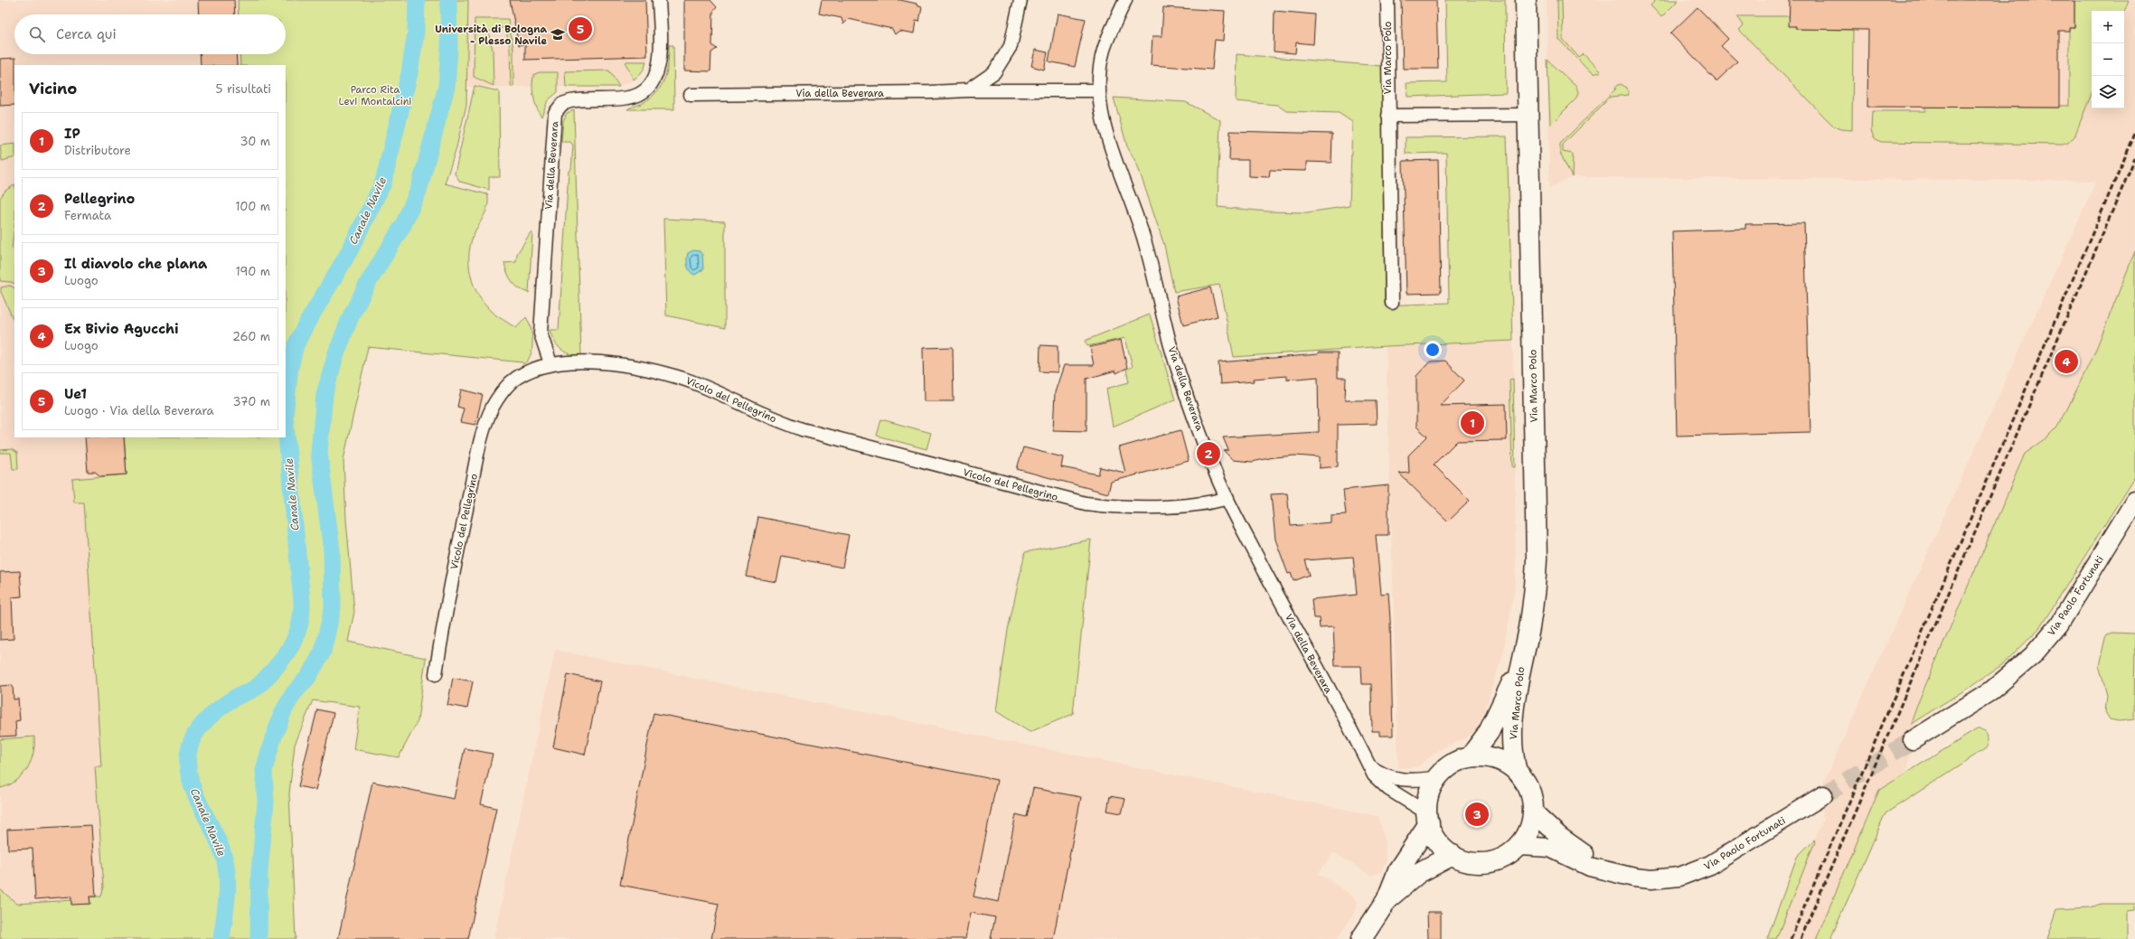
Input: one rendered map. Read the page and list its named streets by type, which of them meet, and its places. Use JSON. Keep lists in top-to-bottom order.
{
  "streets": {
    "main road": ["Via Marco Polo"],
    "street": ["Via della Beverara", "Vicolo del Pellegrino", "Via Paolo Fortunati"]
  },
  "crossings": [
    ["Via Marco Polo", "Via della Beverara"],
    ["Via Marco Polo", "Via Paolo Fortunati"],
    ["Via della Beverara", "Vicolo del Pellegrino"],
    ["Via della Beverara", "Via Paolo Fortunati"]
  ],
  "water": ["Canale Navile"],
  "parks": ["Parco Rita Levi Montalcini"],
  "places": {
    "school or university": ["Università di Bologna - Plesso Navile"]
  },
  "page": {
    "map_buttons": ["+", "−"],
    "search": "Cerca qui",
    "pins": [
      "5",
      "4",
      "1",
      "2",
      "3"
    ],
    "heading": ["Vicino", "5 risultati"],
    "list": [
      {
        "mark": "1",
        "name": "IP",
        "note": "Distributore",
        "value": "30 m"
      },
      {
        "mark": "2",
        "name": "Pellegrino",
        "note": "Fermata",
        "value": "100 m"
      },
      {
        "mark": "3",
        "name": "Il diavolo che plana",
        "note": "Luogo",
        "value": "190 m"
      },
      {
        "mark": "4",
        "name": "Ex Bivio Agucchi",
        "note": "Luogo",
        "value": "260 m"
      },
      {
        "mark": "5",
        "name": "Ue1",
        "note": "Luogo · Via della Beverara",
        "value": "370 m"
      }
    ]
  }
}
